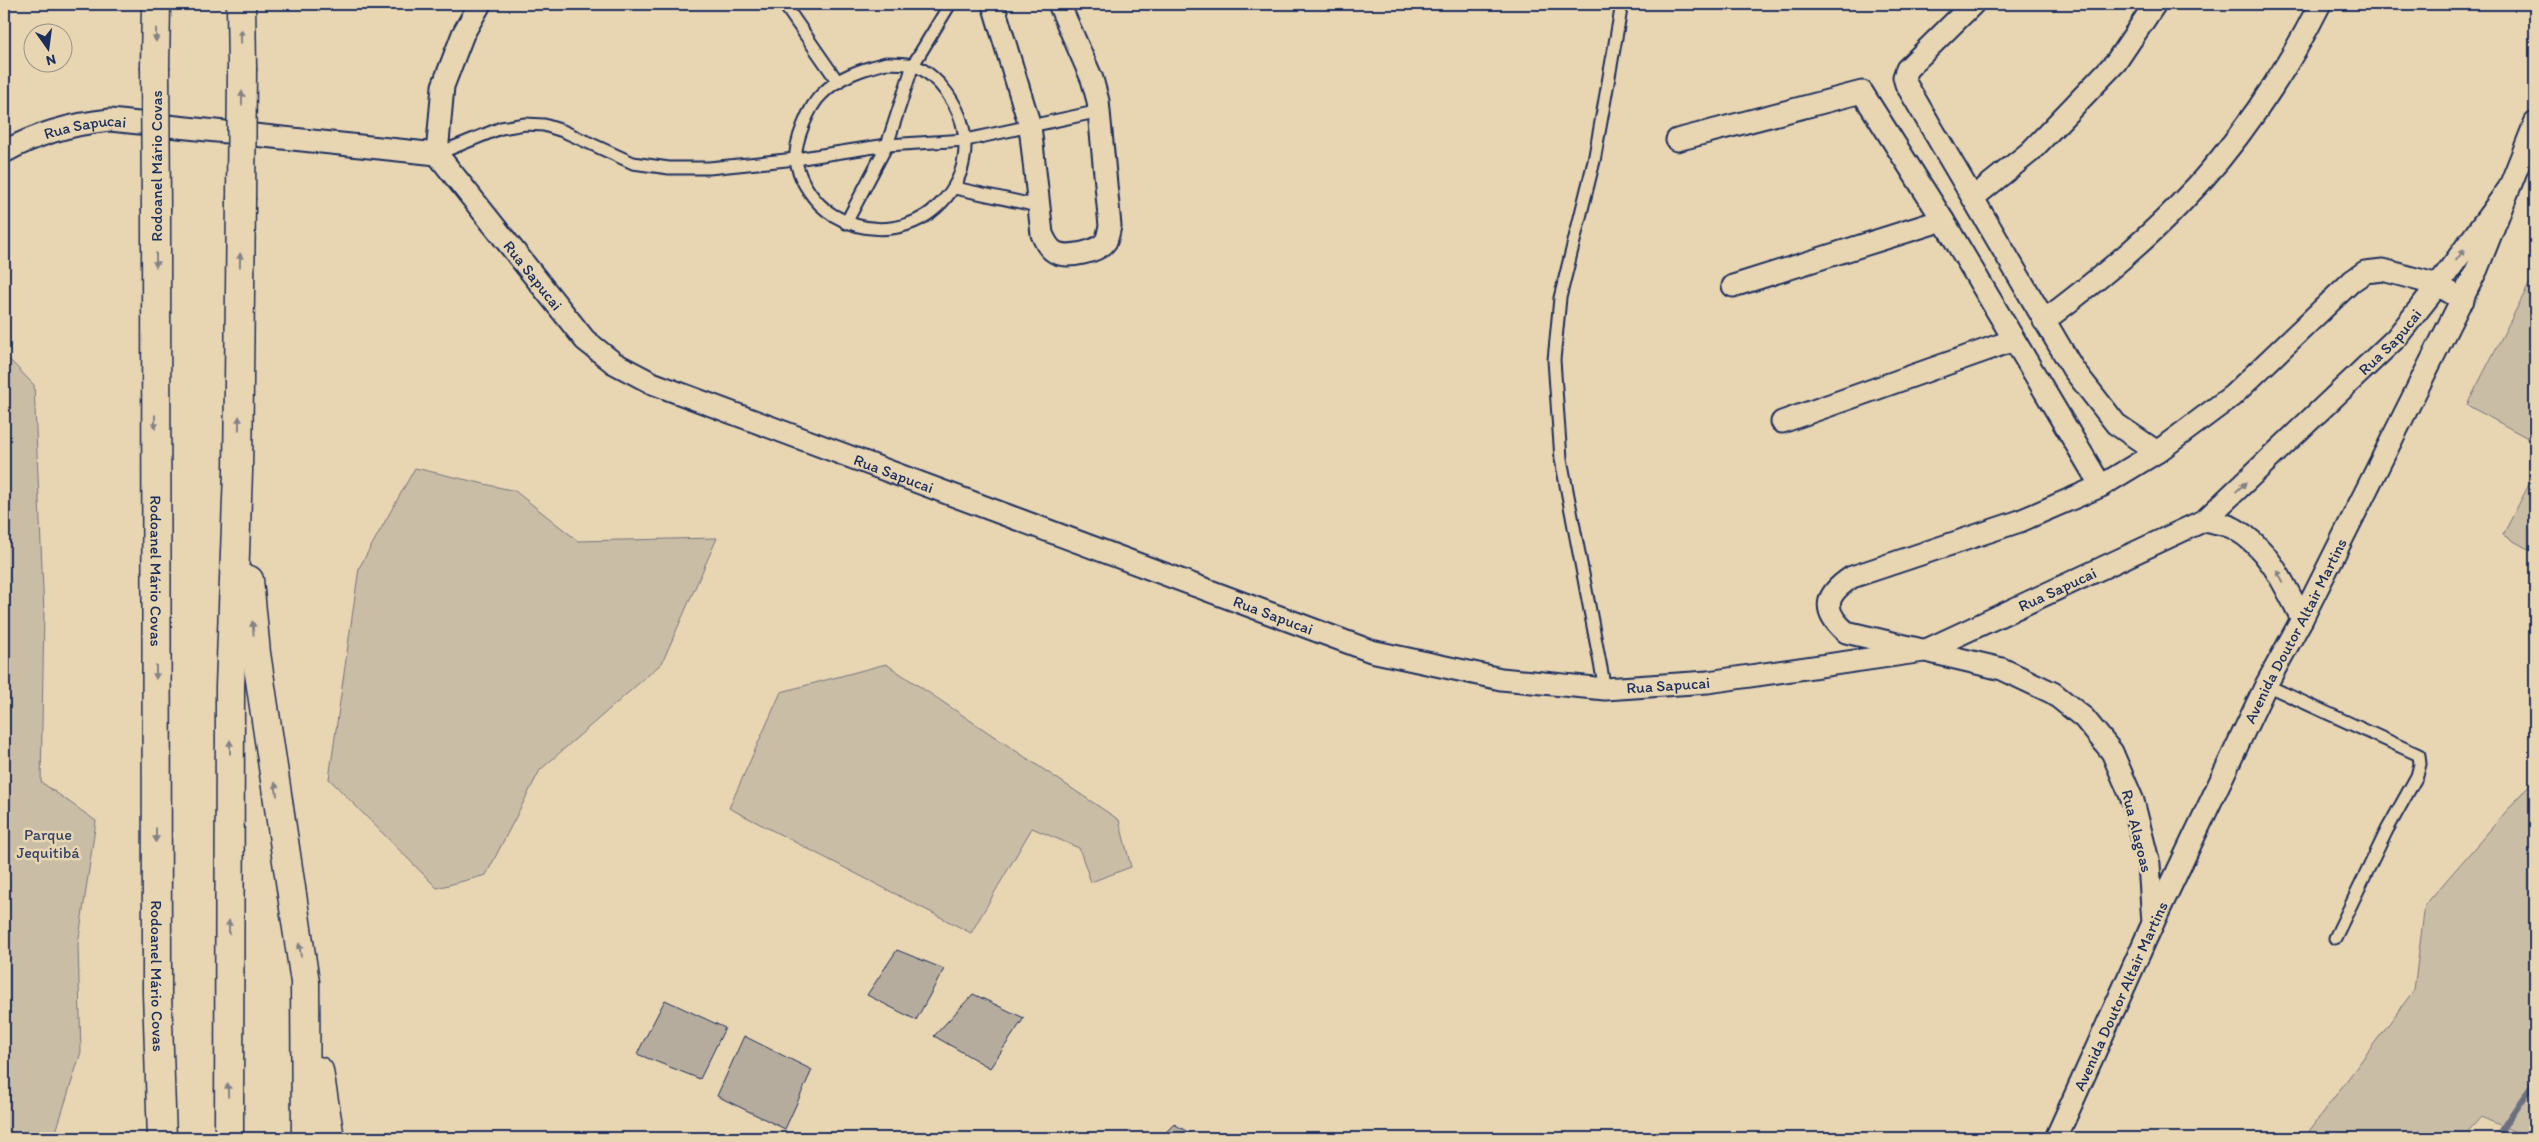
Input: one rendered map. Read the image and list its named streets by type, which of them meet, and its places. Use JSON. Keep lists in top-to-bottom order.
{
  "streets": {
    "highway": ["Rodoanel Mário Covas"],
    "street": ["Rua Sapucai", "Avenida Doutor Altair Martins", "Rua Alagoas"]
  },
  "crossings": [
    ["Rua Sapucai", "Avenida Doutor Altair Martins"],
    ["Rua Sapucai", "Rua Alagoas"],
    ["Avenida Doutor Altair Martins", "Rua Alagoas"]
  ],
  "parks": ["Parque Jequitibá"],
  "north": "bottom"
}
